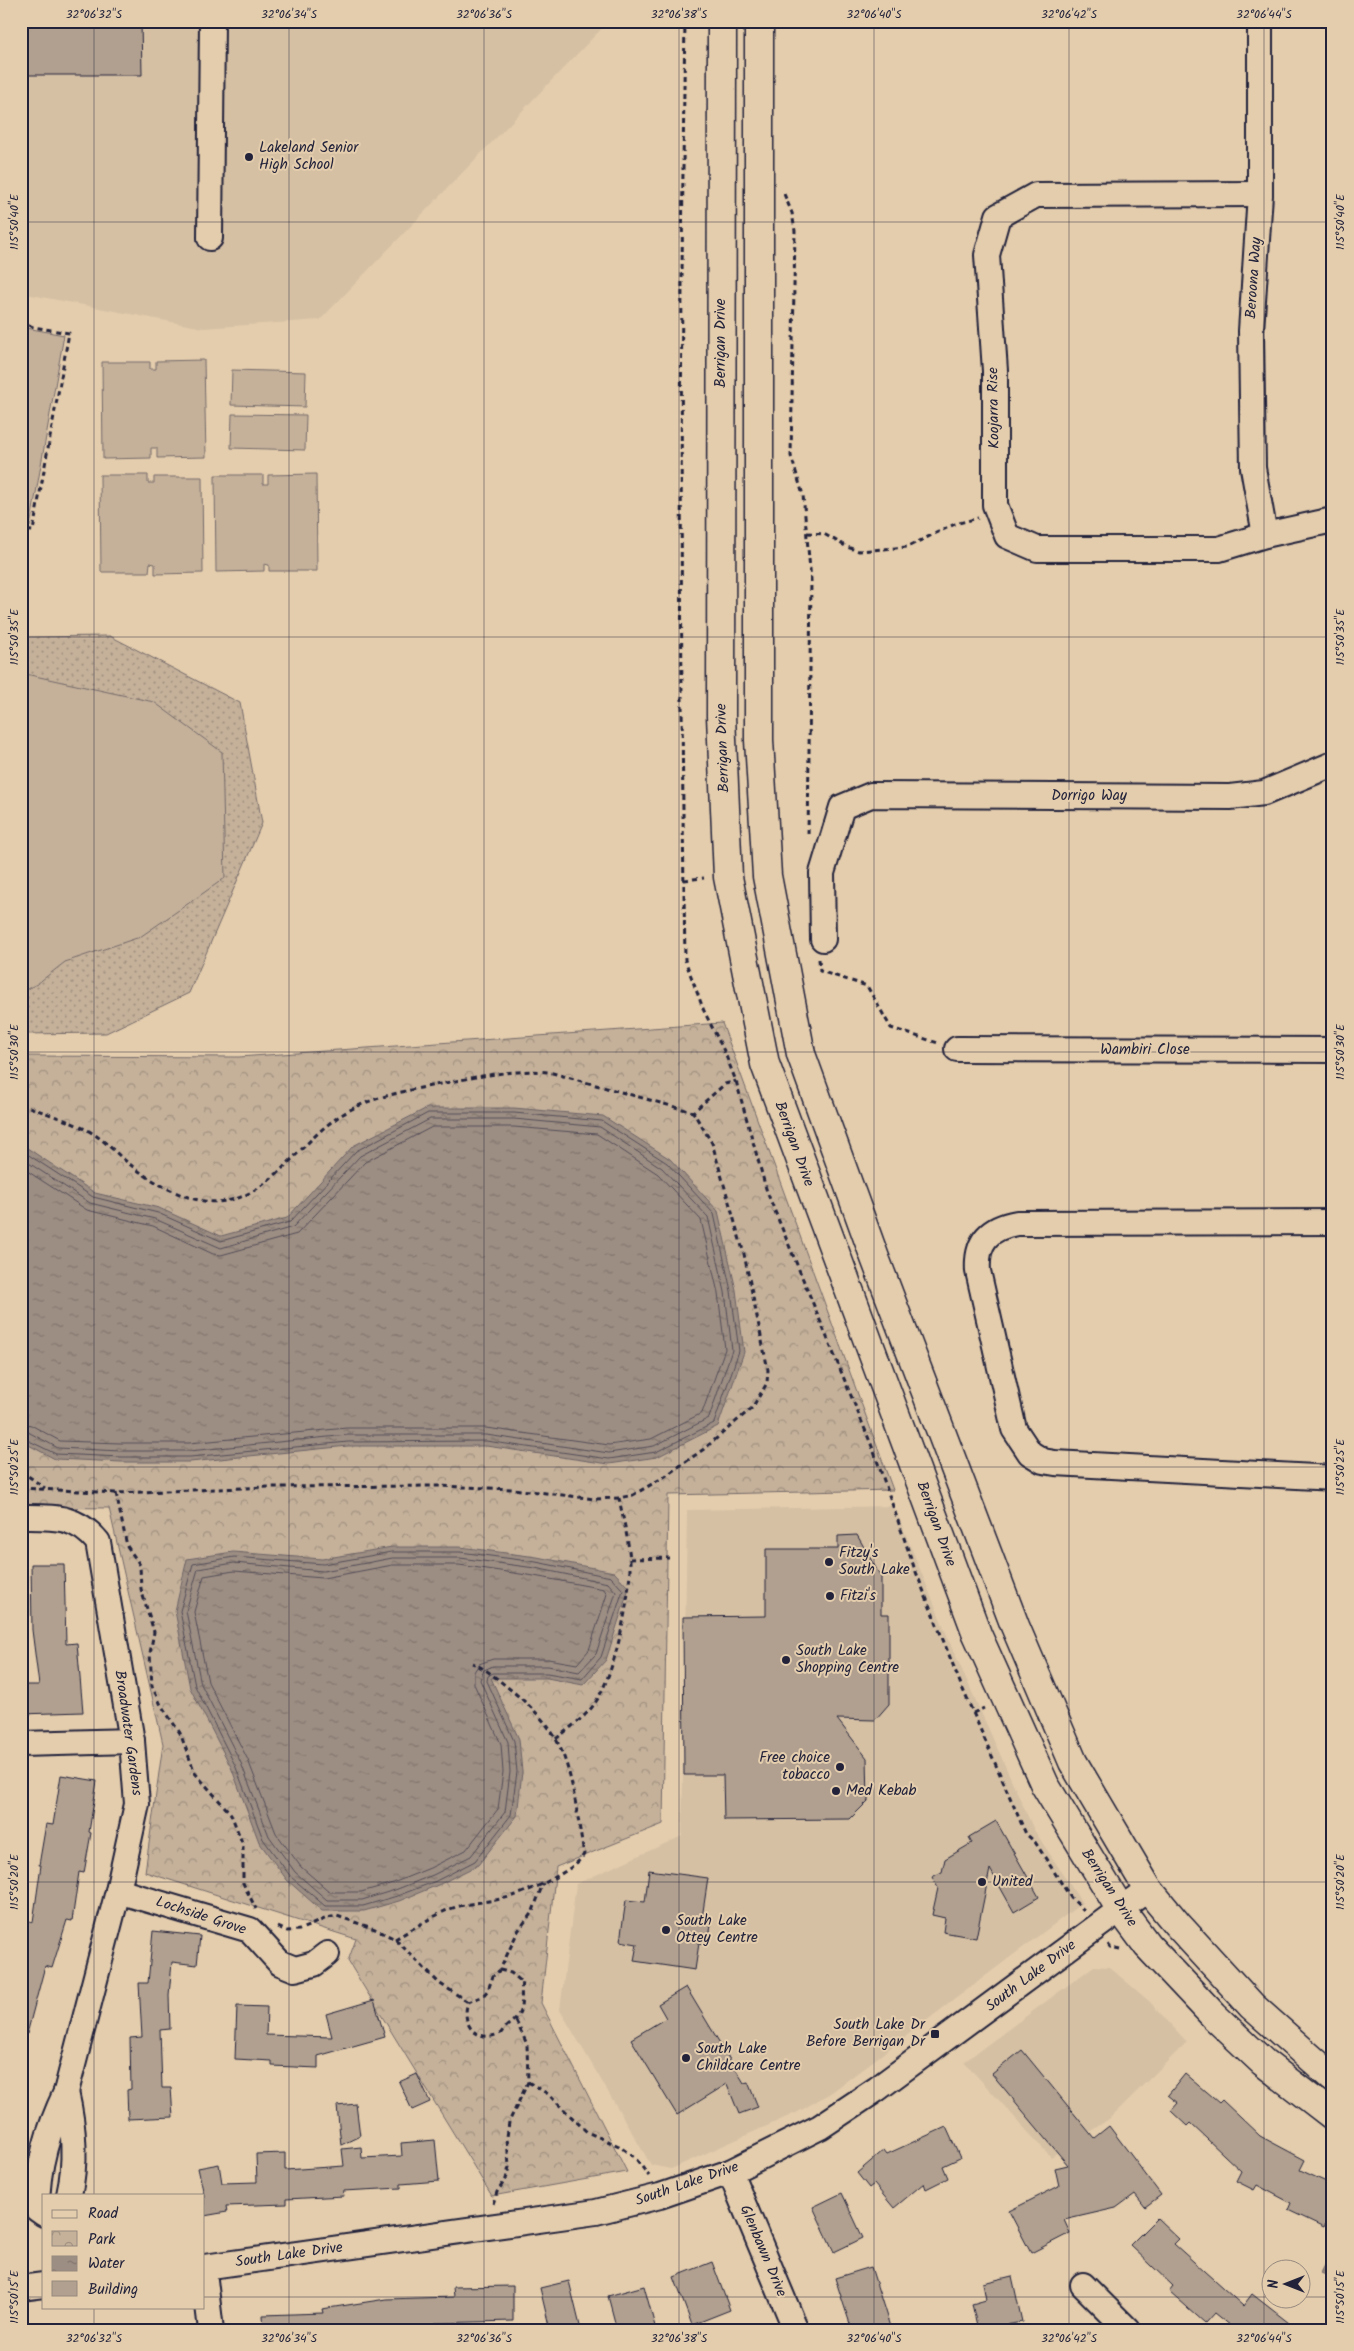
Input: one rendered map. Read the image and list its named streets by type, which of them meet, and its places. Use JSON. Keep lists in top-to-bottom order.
{
  "streets": {
    "main road": ["Berrigan Drive"],
    "street": [
      "Beroona Way",
      "Koojarra Rise",
      "Dorrigo Way",
      "Wambiri Close",
      "Broadwater Gardens",
      "Lochside Grove",
      "South Lake Drive",
      "Glenbawn Drive"
    ]
  },
  "crossings": [
    ["Beroona Way", "Koojarra Rise"],
    ["Berrigan Drive", "South Lake Drive"],
    ["Broadwater Gardens", "Lochside Grove"],
    ["South Lake Drive", "Glenbawn Drive"]
  ],
  "places": {
    "other": [
      "Lakeland Senior High School",
      "Fitzy's South Lake",
      "Fitzi's",
      "South Lake Shopping Centre",
      "Free choice tobacco",
      "Med Kebab",
      "United",
      "South Lake Ottey Centre",
      "South Lake Childcare Centre"
    ],
    "transit": ["South Lake Dr Before Berrigan Dr"]
  },
  "legend": [
    "Road",
    "Park",
    "Water",
    "Building"
  ],
  "north": "left",
  "coordinates": [
    "32°06'32\"S",
    "32°06'34\"S",
    "32°06'36\"S",
    "32°06'38\"S",
    "32°06'40\"S",
    "32°06'42\"S",
    "32°06'44\"S",
    "115°50'40\"E",
    "115°50'35\"E",
    "115°50'30\"E",
    "115°50'25\"E",
    "115°50'20\"E",
    "115°50'15\"E"
  ]
}
